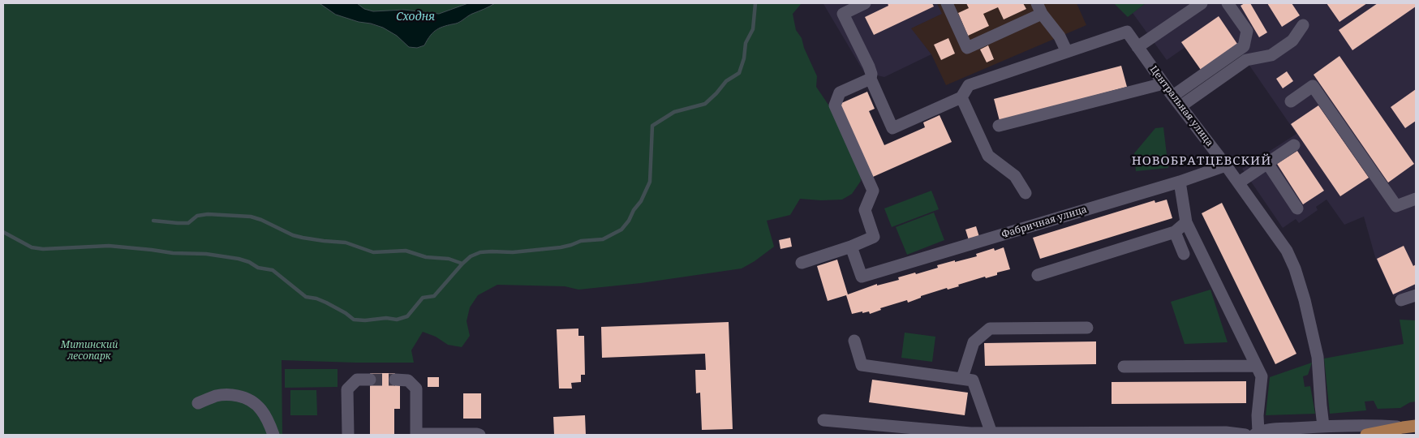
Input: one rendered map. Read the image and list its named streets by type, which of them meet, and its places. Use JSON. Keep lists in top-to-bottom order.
{
  "streets": {
    "street": ["Центральная улица", "Фабричная улица"]
  },
  "crossings": [
    ["Центральная улица", "Фабричная улица"]
  ],
  "districts": ["НОВОБРАТЦЕВСКИЙ"],
  "water": ["Сходня"],
  "parks": ["Митинский лесопарк"]
}
